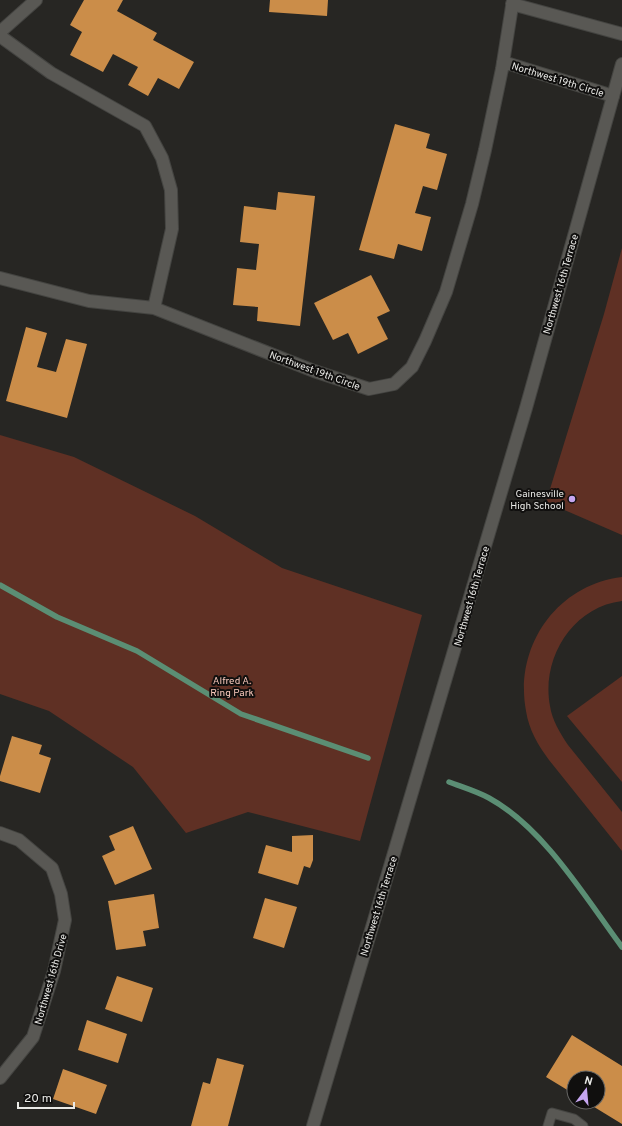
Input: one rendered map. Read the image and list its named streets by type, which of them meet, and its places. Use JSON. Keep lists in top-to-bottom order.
{
  "streets": {
    "street": ["Northwest 19th Circle", "Northwest 16th Terrace", "Northwest 16th Drive"]
  },
  "crossings": [
    ["Northwest 19th Circle", "Northwest 16th Terrace"]
  ],
  "parks": ["Alfred A. Ring Park"],
  "places": ["Gainesville High School"],
  "scale_bar": "20 m",
  "north": "top"
}
